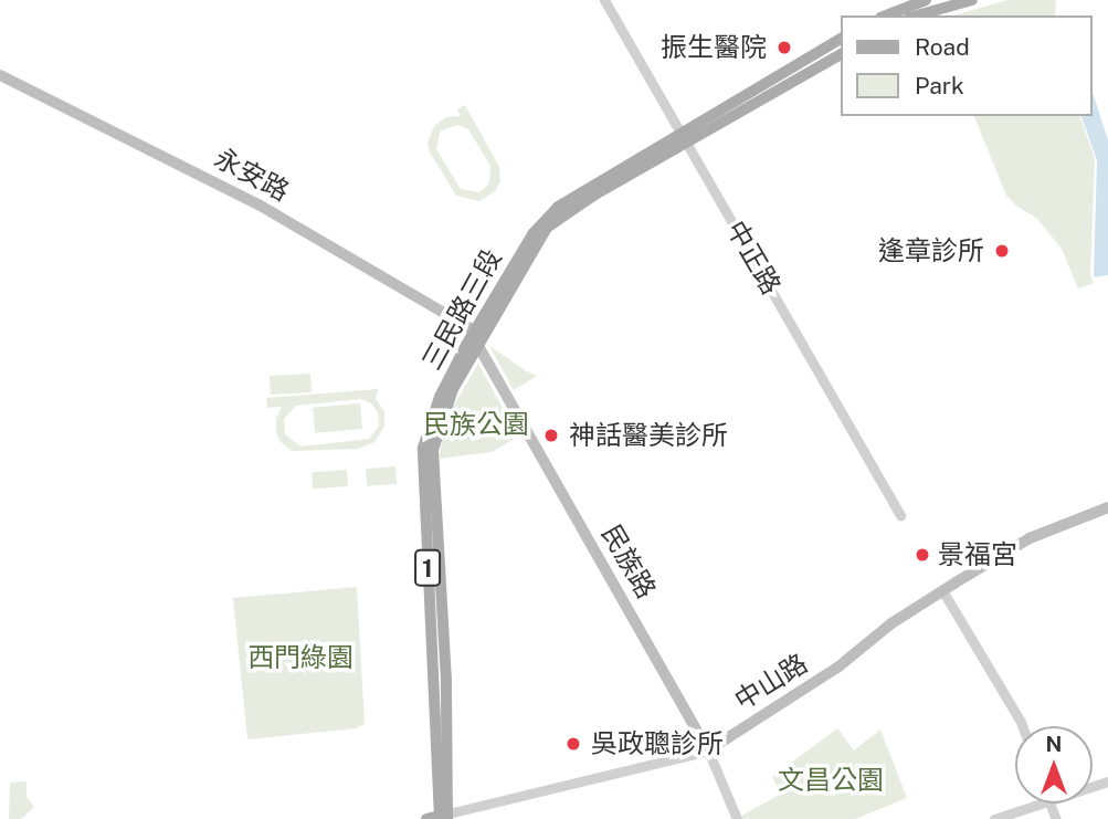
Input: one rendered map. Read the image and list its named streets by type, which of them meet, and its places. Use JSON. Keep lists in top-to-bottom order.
{
  "streets": {
    "main road": [
      "永安路",
      "三民路三段",
      "民族路",
      "1",
      "中山路"
    ],
    "street": ["中正路"]
  },
  "crossings": [
    ["永安路", "三民路三段"],
    ["永安路", "民族路"],
    ["中正路", "三民路三段"],
    ["中正路", "1"],
    ["三民路三段", "民族路"],
    ["三民路三段", "1"],
    ["三民路三段", "中山路"],
    ["民族路", "中山路"]
  ],
  "parks": ["民族公園", "西門綠園", "文昌公園"],
  "places": [
    "振生醫院",
    "逢章診所",
    "神話醫美診所",
    "景福宮",
    "吳政聰診所"
  ],
  "legend": ["Road", "Park"],
  "north": "top"
}
